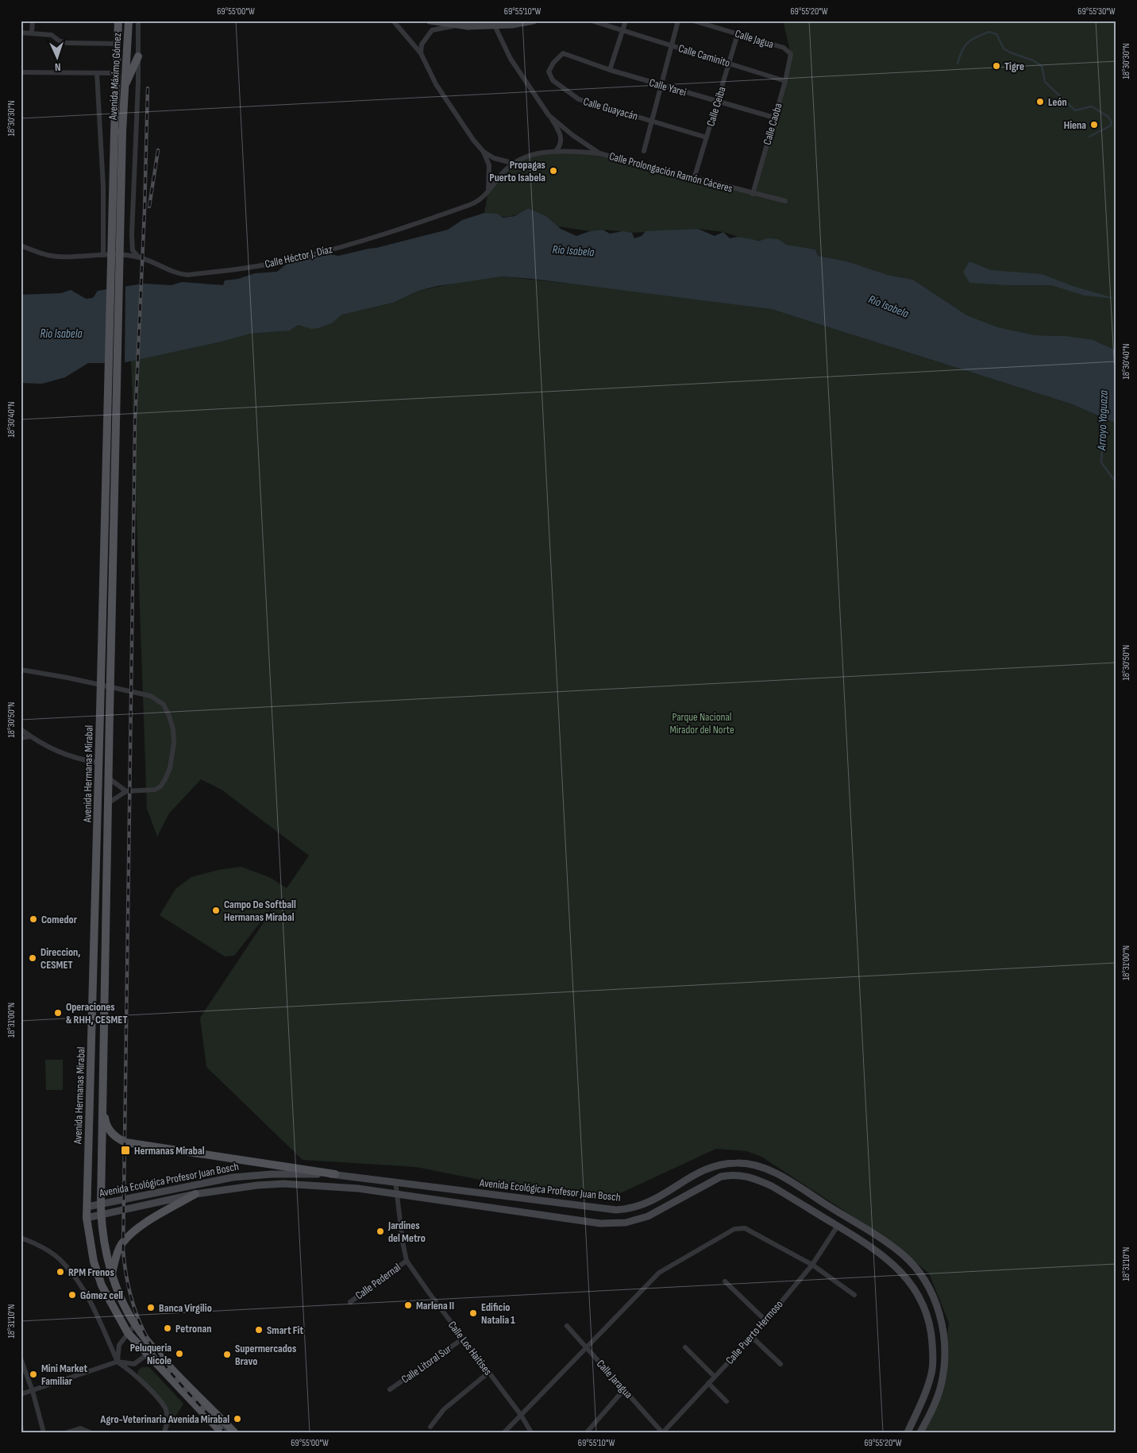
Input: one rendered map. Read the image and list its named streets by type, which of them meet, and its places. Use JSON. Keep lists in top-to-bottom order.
{
  "streets": {
    "main road": ["Avenida Máximo Gómez", "Avenida Hermanas Mirabal"],
    "street": [
      "Calle Jagua",
      "Calle Caminito",
      "Calle Yarei",
      "Calle Ceiba",
      "Calle Guayacán",
      "Calle Caoba",
      "Calle Prolongación Ramón Cáceres",
      "Calle Héctor J. Díaz",
      "Avenida Ecológica Profesor Juan Bosch",
      "Calle Pedernal",
      "Calle Puerto Hermoso",
      "Calle Los Haitises",
      "Calle Litoral Sur",
      "Calle Jaragua"
    ]
  },
  "crossings": [
    ["Calle Jagua", "Calle Ceiba"],
    ["Calle Jagua", "Calle Caoba"],
    ["Calle Caminito", "Calle Ceiba"],
    ["Calle Caminito", "Calle Caoba"],
    ["Avenida Máximo Gómez", "Avenida Hermanas Mirabal"],
    ["Calle Yarei", "Calle Ceiba"],
    ["Calle Yarei", "Calle Guayacán"],
    ["Calle Yarei", "Calle Caoba"],
    ["Calle Ceiba", "Calle Guayacán"],
    ["Calle Ceiba", "Calle Prolongación Ramón Cáceres"],
    ["Calle Caoba", "Calle Prolongación Ramón Cáceres"],
    ["Calle Prolongación Ramón Cáceres", "Calle Héctor J. Díaz"],
    ["Avenida Hermanas Mirabal", "Avenida Ecológica Profesor Juan Bosch"],
    ["Avenida Ecológica Profesor Juan Bosch", "Calle Puerto Hermoso"],
    ["Avenida Ecológica Profesor Juan Bosch", "Calle Los Haitises"],
    ["Calle Pedernal", "Calle Los Haitises"],
    ["Calle Puerto Hermoso", "Calle Jaragua"],
    ["Calle Los Haitises", "Calle Litoral Sur"]
  ],
  "water": ["Río Isabela", "Arroyo Yaguaza"],
  "parks": ["Parque Nacional Mirador del Norte"],
  "places": {
    "other": [
      "Tigre",
      "León",
      "Hiena",
      "Propagas Puerto Isabela",
      "Campo De Softball Hermanas Mirabal",
      "Comedor",
      "Direccion, CESMET",
      "Operaciones & RHH, CESMET",
      "Jardines del Metro",
      "RPM Frenos",
      "Gómez cell",
      "Marlena II",
      "Banca Virgilio",
      "Edificio Natalia 1",
      "Petronan",
      "Smart Fit",
      "Peluqueria Nicole",
      "Supermercados Bravo",
      "Mini Market Familiar",
      "Agro-Veterinaria Avenida Mirabal"
    ],
    "transit": ["Hermanas Mirabal"]
  },
  "north": "bottom",
  "coordinates": [
    "69°55'00\"W",
    "69°55'10\"W",
    "69°55'20\"W",
    "69°55'30\"W",
    "18°30'30\"N",
    "18°30'40\"N",
    "18°30'50\"N",
    "18°31'00\"N",
    "18°31'10\"N"
  ]
}
